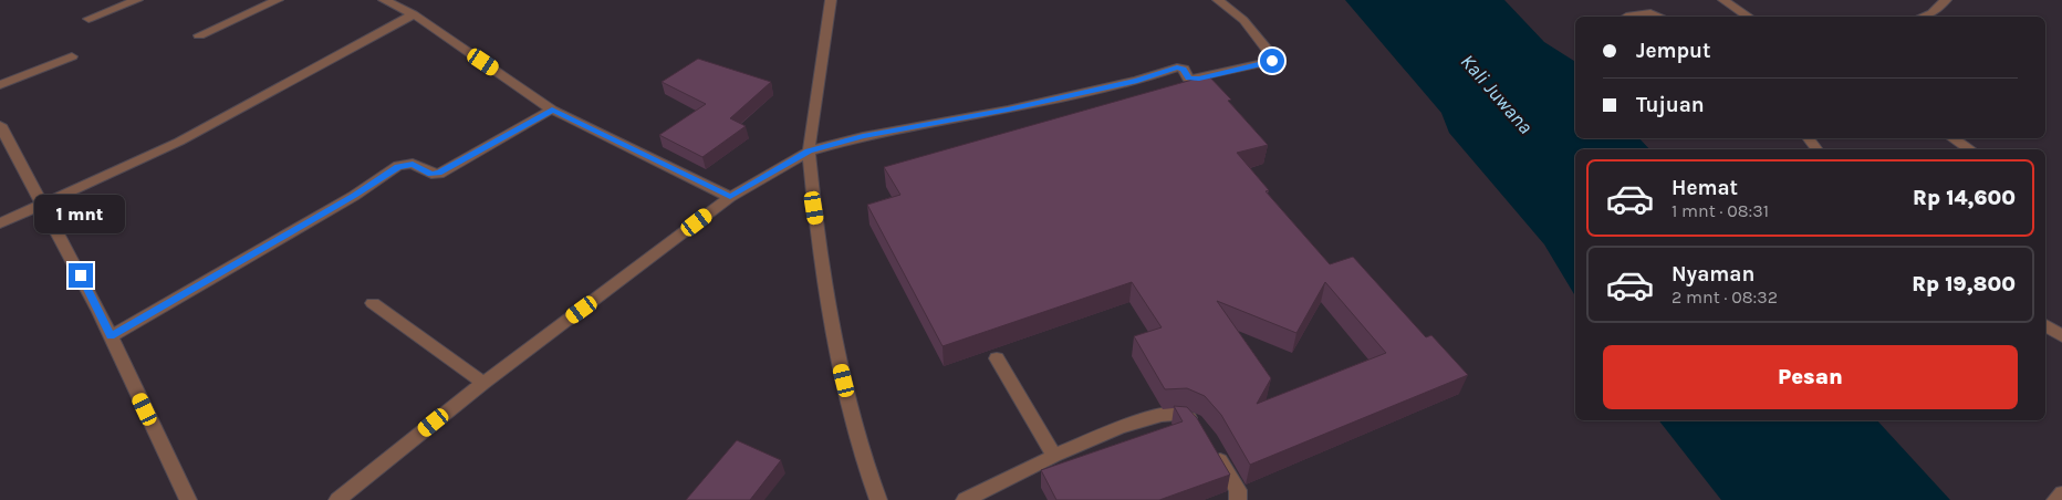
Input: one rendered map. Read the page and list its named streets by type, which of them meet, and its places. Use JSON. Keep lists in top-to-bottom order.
{
  "water": ["Kali Juwana"],
  "page": {
    "banner": ["Jemput", "Tujuan"],
    "list": [
      {
        "name": "Hemat",
        "note": "1 mnt · 08:31",
        "value": "Rp 14,600"
      },
      {
        "name": "Nyaman",
        "note": "2 mnt · 08:32",
        "value": "Rp 19,800"
      }
    ],
    "bubble": "1 mnt",
    "buttons": "Pesan"
  }
}
